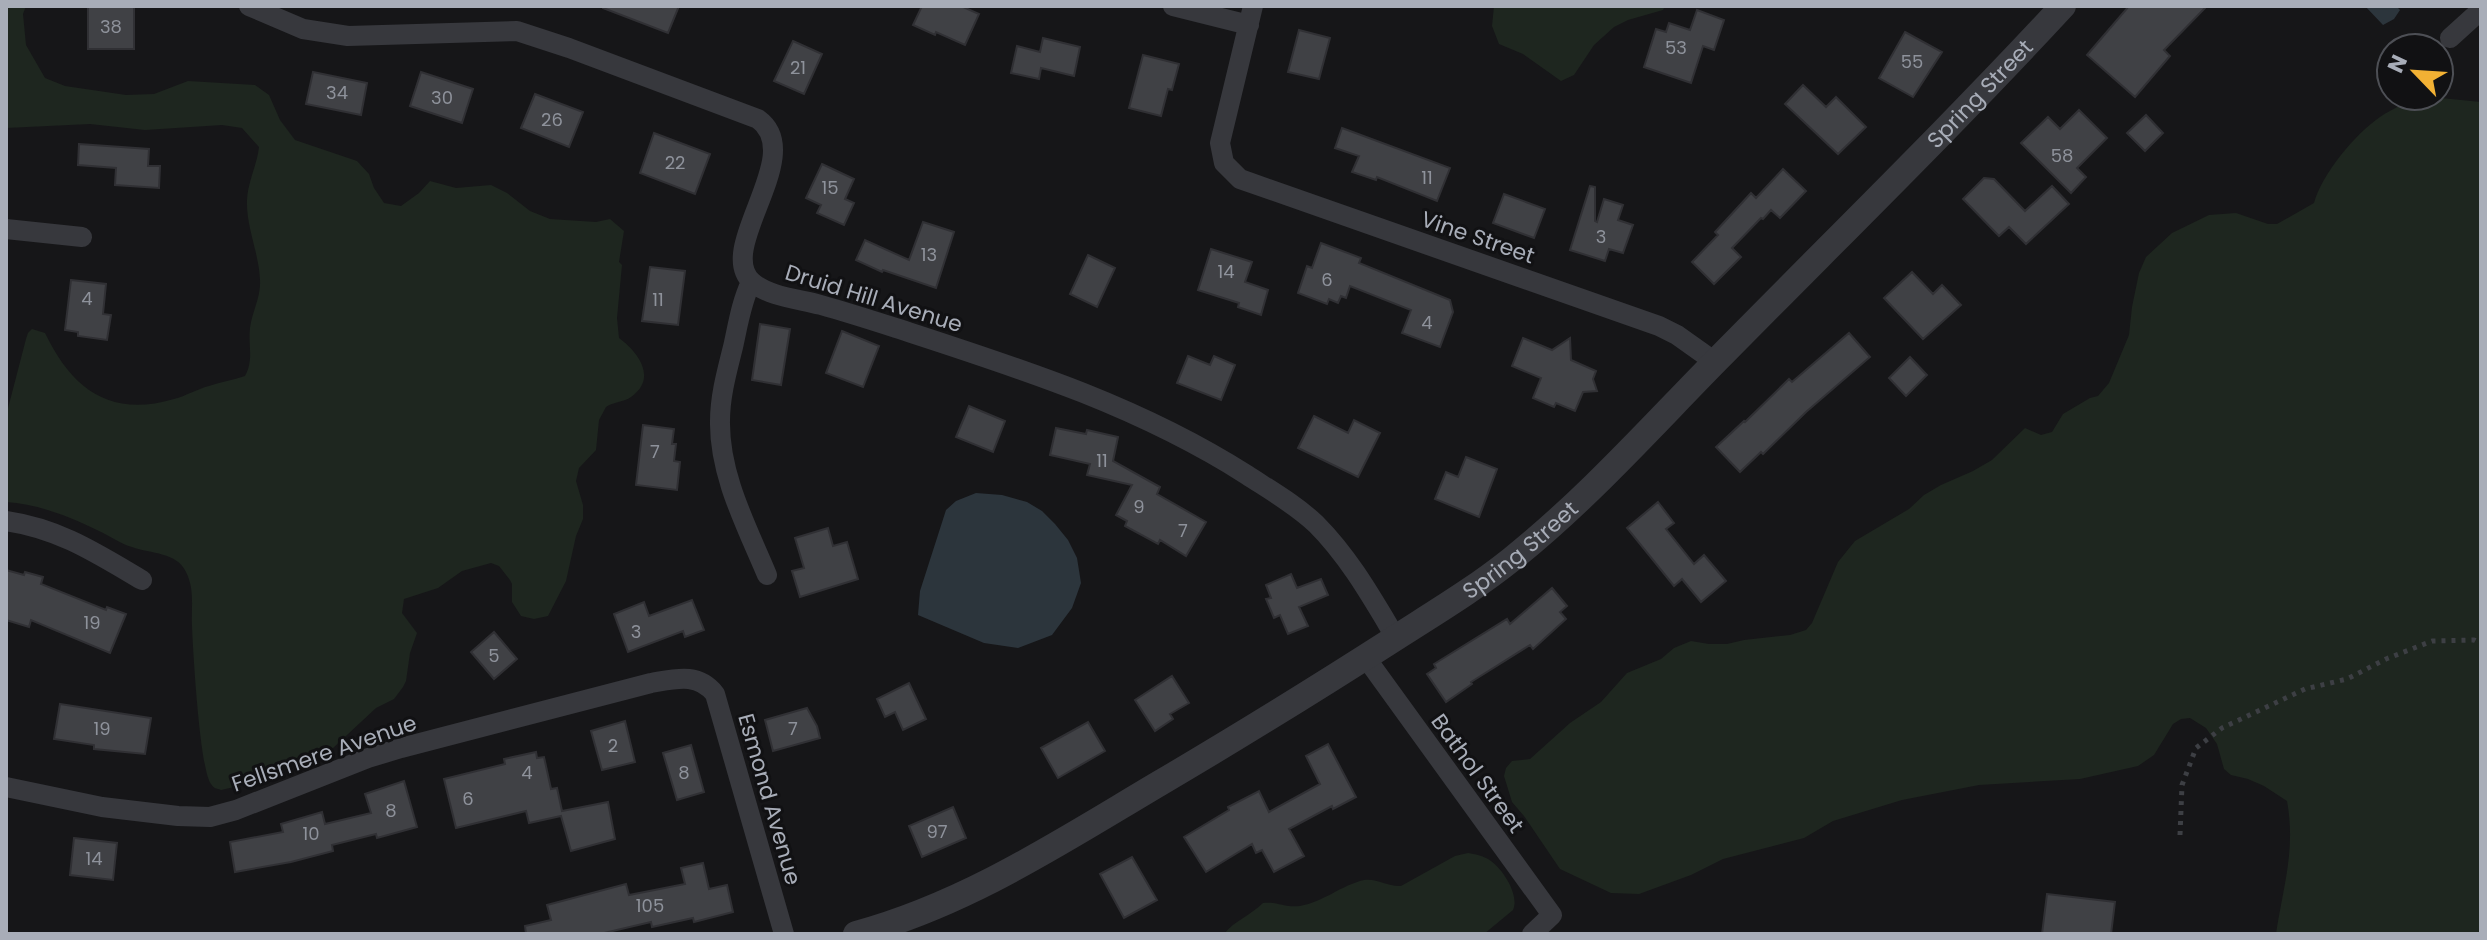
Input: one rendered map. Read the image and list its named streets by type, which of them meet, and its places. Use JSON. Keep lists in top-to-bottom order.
{
  "streets": {
    "street": [
      "Spring Street",
      "Vine Street",
      "Druid Hill Avenue",
      "Fellsmere Avenue",
      "Bathol Street",
      "Esmond Avenue"
    ]
  },
  "crossings": [
    ["Spring Street", "Vine Street"],
    ["Spring Street", "Druid Hill Avenue"],
    ["Spring Street", "Bathol Street"],
    ["Fellsmere Avenue", "Esmond Avenue"]
  ],
  "house_numbers": [
    "38",
    "53",
    "55",
    "21",
    "34",
    "30",
    "26",
    "58",
    "22",
    "11",
    "15",
    "3",
    "13",
    "14",
    "6",
    "4",
    "11",
    "4",
    "7",
    "11",
    "9",
    "7",
    "19",
    "3",
    "5",
    "19",
    "7",
    "2",
    "4",
    "8",
    "6",
    "8",
    "97",
    "10",
    "14",
    "105"
  ],
  "north": "top left"
}
